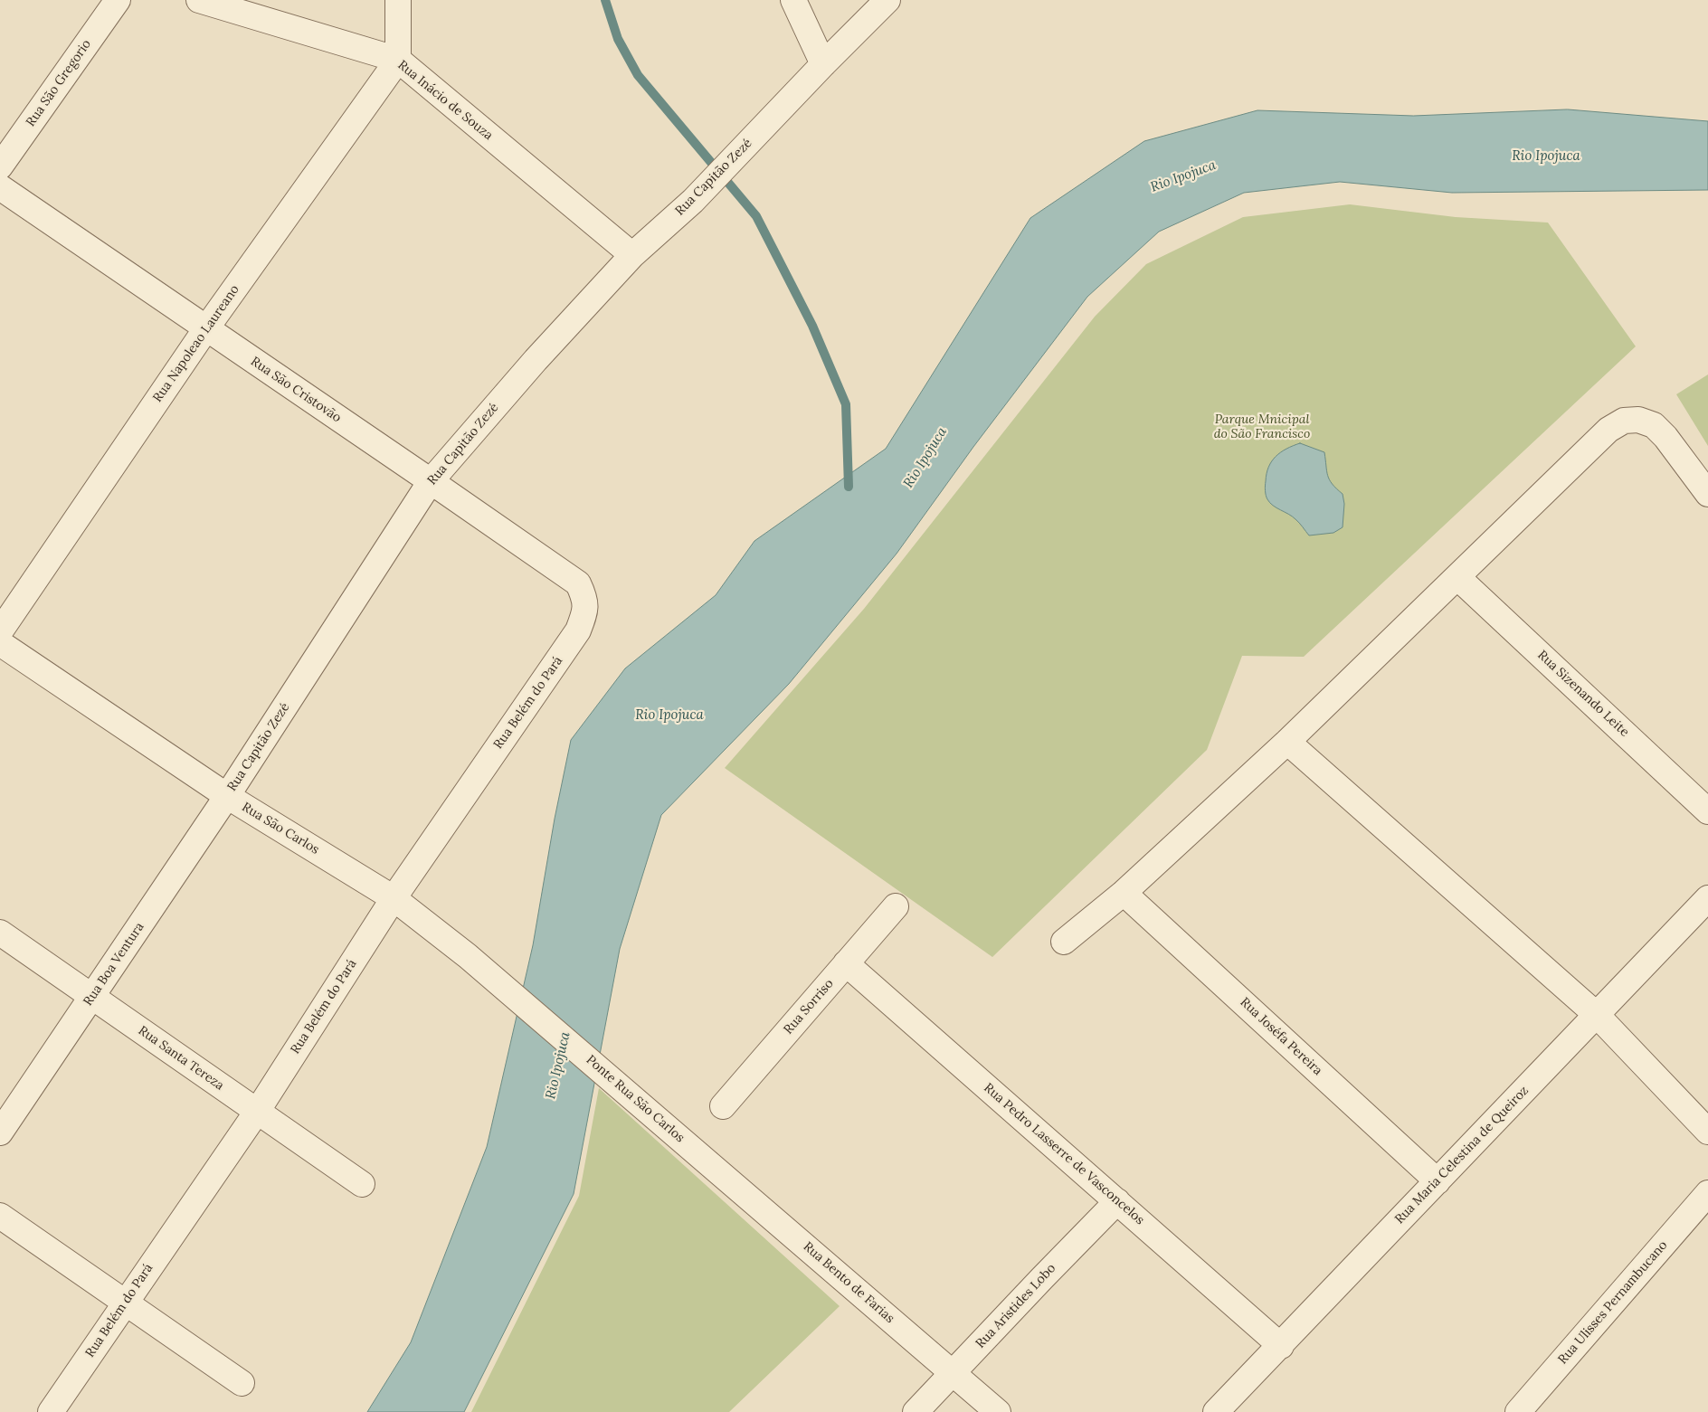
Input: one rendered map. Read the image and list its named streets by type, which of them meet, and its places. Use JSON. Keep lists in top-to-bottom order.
{
  "streets": {
    "street": [
      "Rua São Gregorio",
      "Rua Inácio de Souza",
      "Rua Capitão Zezé",
      "Rua Napoleao Laureano",
      "Rua São Cristovão",
      "Rua Sizenando Leite",
      "Rua Belém do Pará",
      "Rua São Carlos",
      "Rua Boa Ventura",
      "Rua Sorriso",
      "Rua Joséfa Pereira",
      "Rua Santa Tereza",
      "Ponte Rua São Carlos",
      "Rua Pedro Lasserre de Vasconcelos",
      "Rua Maria Celestina de Queiroz",
      "Rua Bento de Farias",
      "Rua Ulisses Pernambucano",
      "Rua Aristides Lobo"
    ]
  },
  "crossings": [
    ["Rua Inácio de Souza", "Rua Capitão Zezé"],
    ["Rua Inácio de Souza", "Rua Napoleao Laureano"],
    ["Rua Capitão Zezé", "Rua São Cristovão"],
    ["Rua Capitão Zezé", "Rua São Carlos"],
    ["Rua Capitão Zezé", "Rua Boa Ventura"],
    ["Rua Napoleao Laureano", "Rua São Cristovão"],
    ["Rua São Cristovão", "Rua Belém do Pará"],
    ["Rua Belém do Pará", "Rua São Carlos"],
    ["Rua Belém do Pará", "Rua Santa Tereza"],
    ["Rua São Carlos", "Rua Boa Ventura"],
    ["Rua São Carlos", "Ponte Rua São Carlos"],
    ["Rua Boa Ventura", "Rua Santa Tereza"],
    ["Rua Sorriso", "Rua Pedro Lasserre de Vasconcelos"],
    ["Rua Joséfa Pereira", "Rua Maria Celestina de Queiroz"],
    ["Ponte Rua São Carlos", "Rua Bento de Farias"],
    ["Rua Pedro Lasserre de Vasconcelos", "Rua Maria Celestina de Queiroz"],
    ["Rua Pedro Lasserre de Vasconcelos", "Rua Aristides Lobo"],
    ["Rua Bento de Farias", "Rua Aristides Lobo"]
  ],
  "water": ["Rio Ipojuca"],
  "parks": ["Parque Mnicipal do São Francisco"]
}
